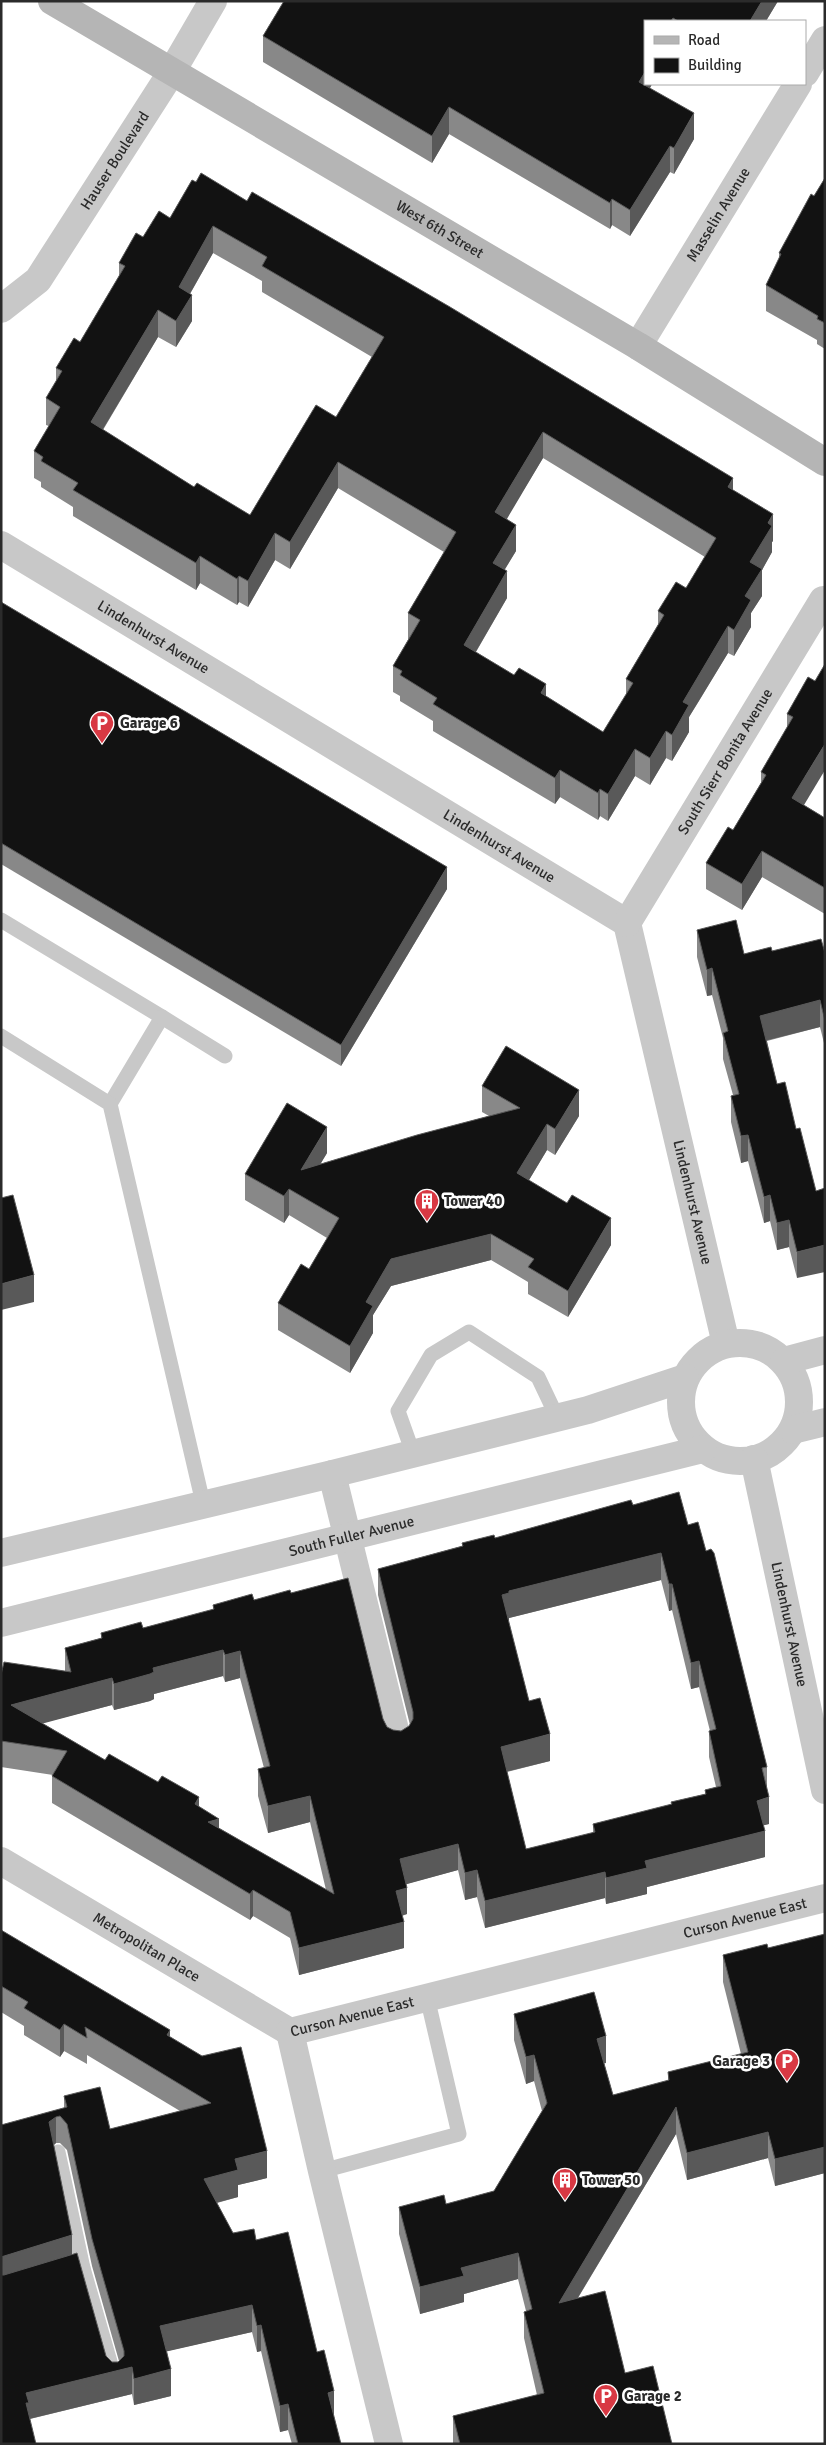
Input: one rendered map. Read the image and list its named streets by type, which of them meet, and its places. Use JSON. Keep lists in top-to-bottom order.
{
  "streets": {
    "main road": ["West 6th Street"],
    "street": [
      "Hauser Boulevard",
      "Masselin Avenue",
      "Lindenhurst Avenue",
      "South Sierr Bonita Avenue",
      "South Fuller Avenue",
      "Curson Avenue East",
      "Metropolitan Place"
    ]
  },
  "crossings": [
    ["Hauser Boulevard", "West 6th Street"],
    ["Masselin Avenue", "West 6th Street"],
    ["Lindenhurst Avenue", "South Sierr Bonita Avenue"],
    ["Lindenhurst Avenue", "South Fuller Avenue"],
    ["Curson Avenue East", "Metropolitan Place"]
  ],
  "places": {
    "parking": ["Garage 6", "Garage 3", "Garage 2"],
    "building": ["Tower 40", "Tower 50"]
  },
  "legend": ["Road", "Building"]
}
